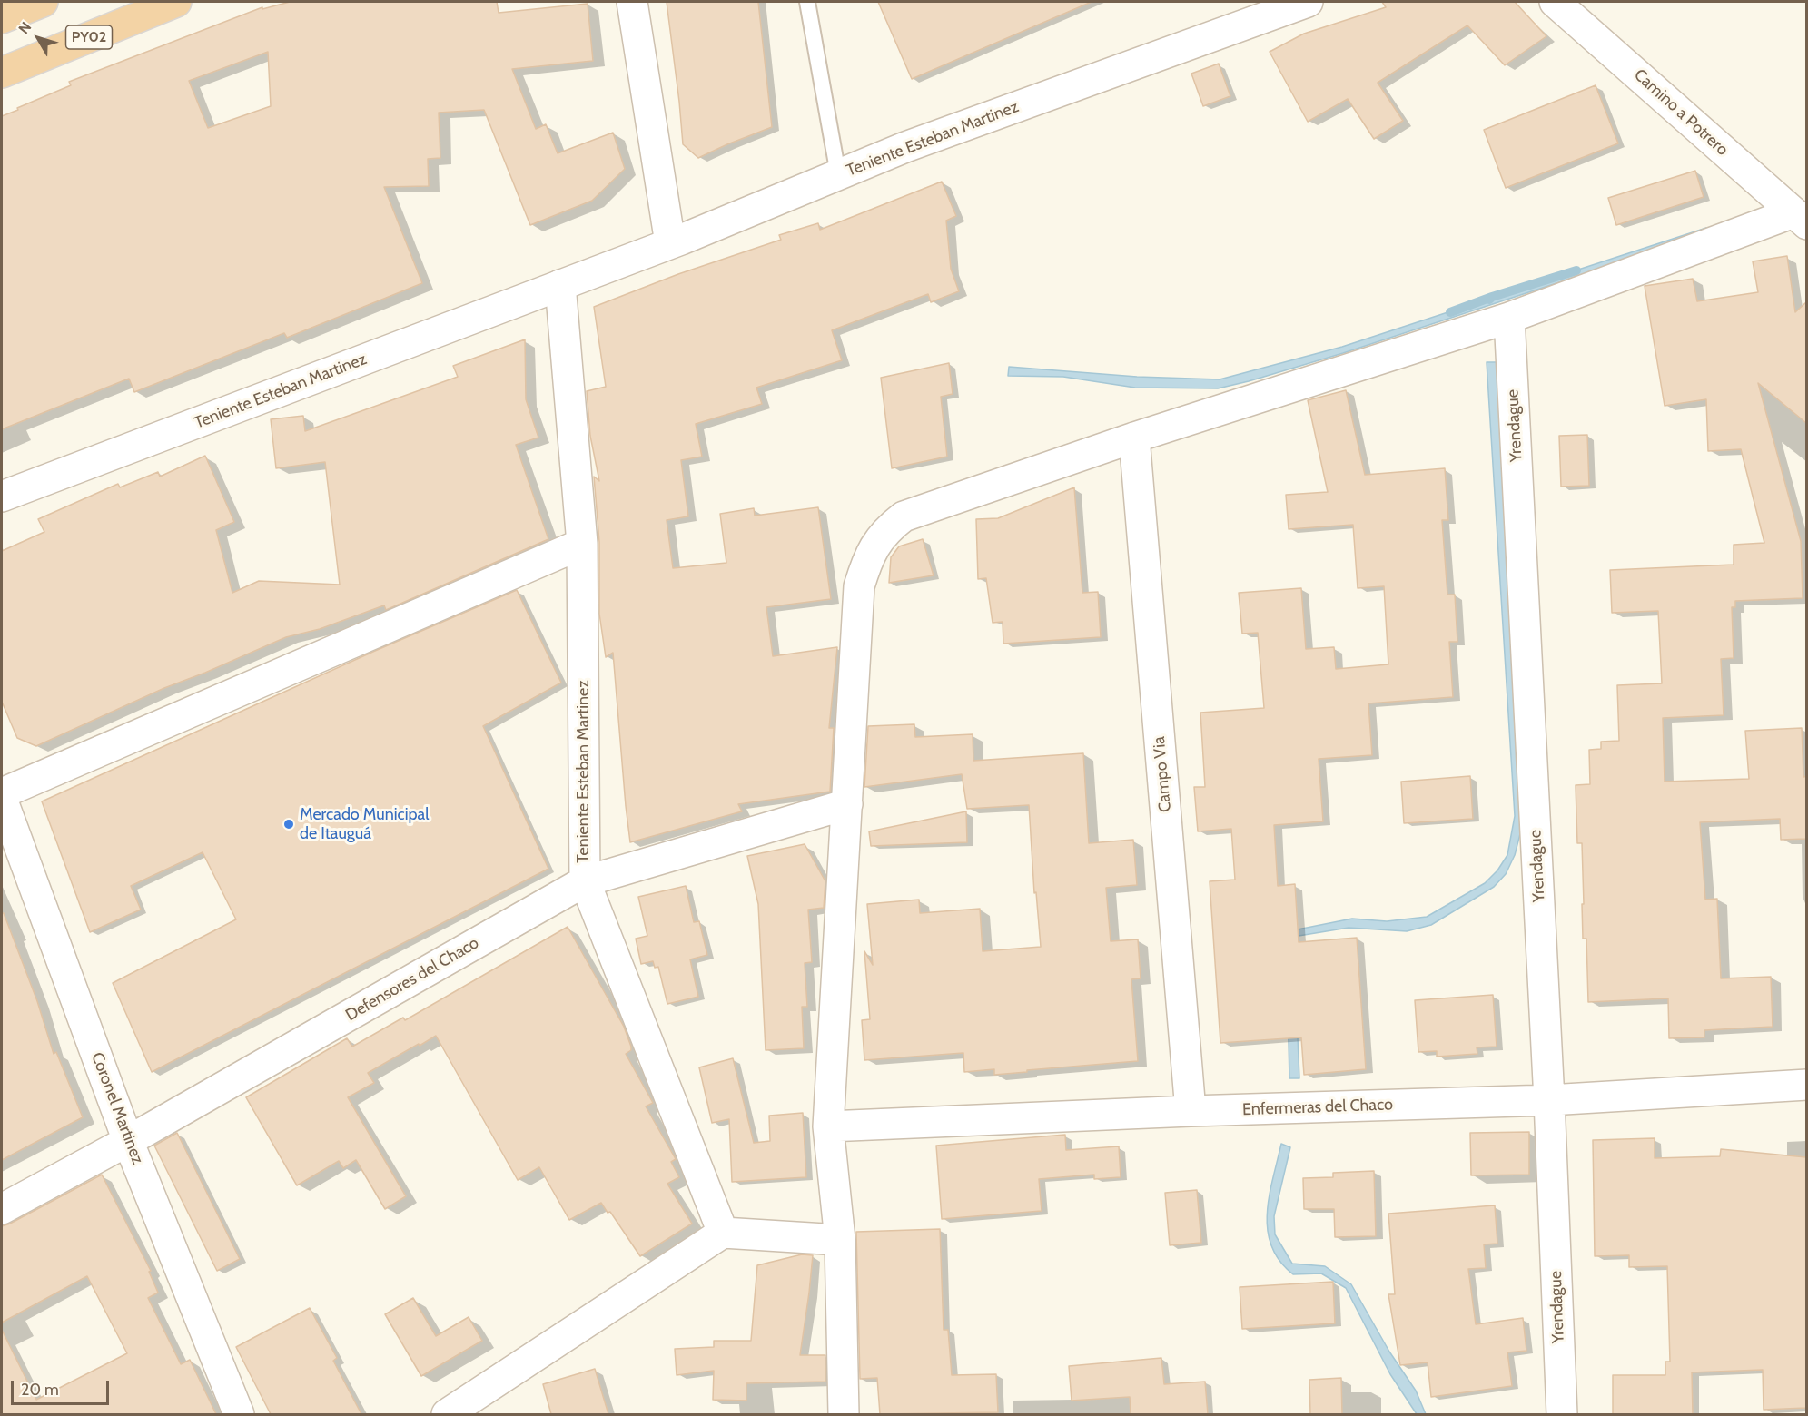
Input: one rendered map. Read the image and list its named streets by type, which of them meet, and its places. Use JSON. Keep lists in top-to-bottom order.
{
  "streets": {
    "highway": ["PY02"],
    "street": [
      "Camino a Potrero",
      "Teniente Esteban Martinez",
      "Yrendague",
      "Campo Via",
      "Defensores del Chaco",
      "Enfermeras del Chaco",
      "Coronel Martinez"
    ]
  },
  "crossings": [
    ["Teniente Esteban Martinez", "Defensores del Chaco"],
    ["Yrendague", "Enfermeras del Chaco"],
    ["Campo Via", "Enfermeras del Chaco"],
    ["Defensores del Chaco", "Coronel Martinez"]
  ],
  "places": ["Mercado Municipal de Itauguá"],
  "scale_bar": "20 m",
  "north": "top left"
}
